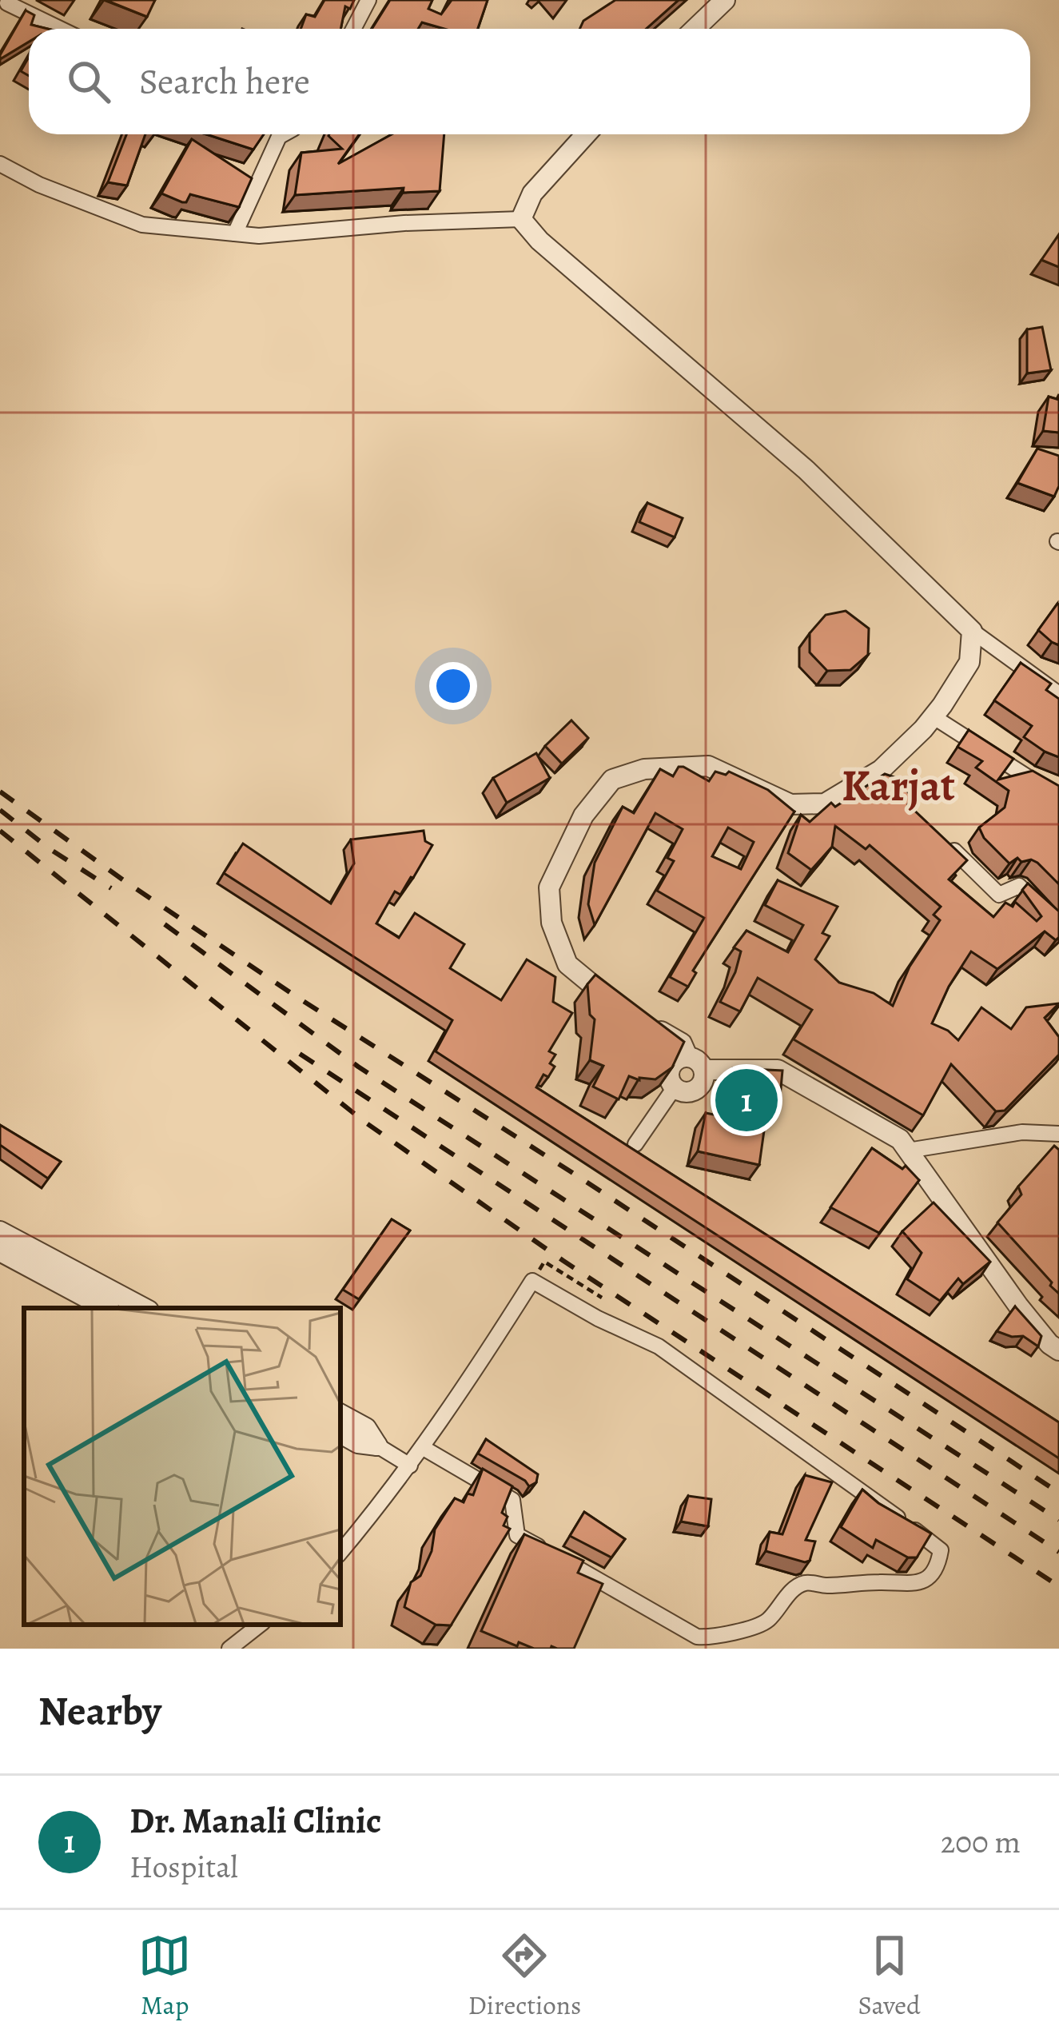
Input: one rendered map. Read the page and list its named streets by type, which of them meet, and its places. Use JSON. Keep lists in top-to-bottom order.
{
  "districts": ["Karjat"],
  "page": {
    "search": "Search here",
    "pins": "1",
    "heading": "Nearby",
    "list": [
      {
        "mark": "1",
        "name": "Dr. Manali Clinic",
        "note": "Hospital",
        "value": "200 m"
      }
    ],
    "nav": ["Map", "Directions", "Saved"]
  }
}
